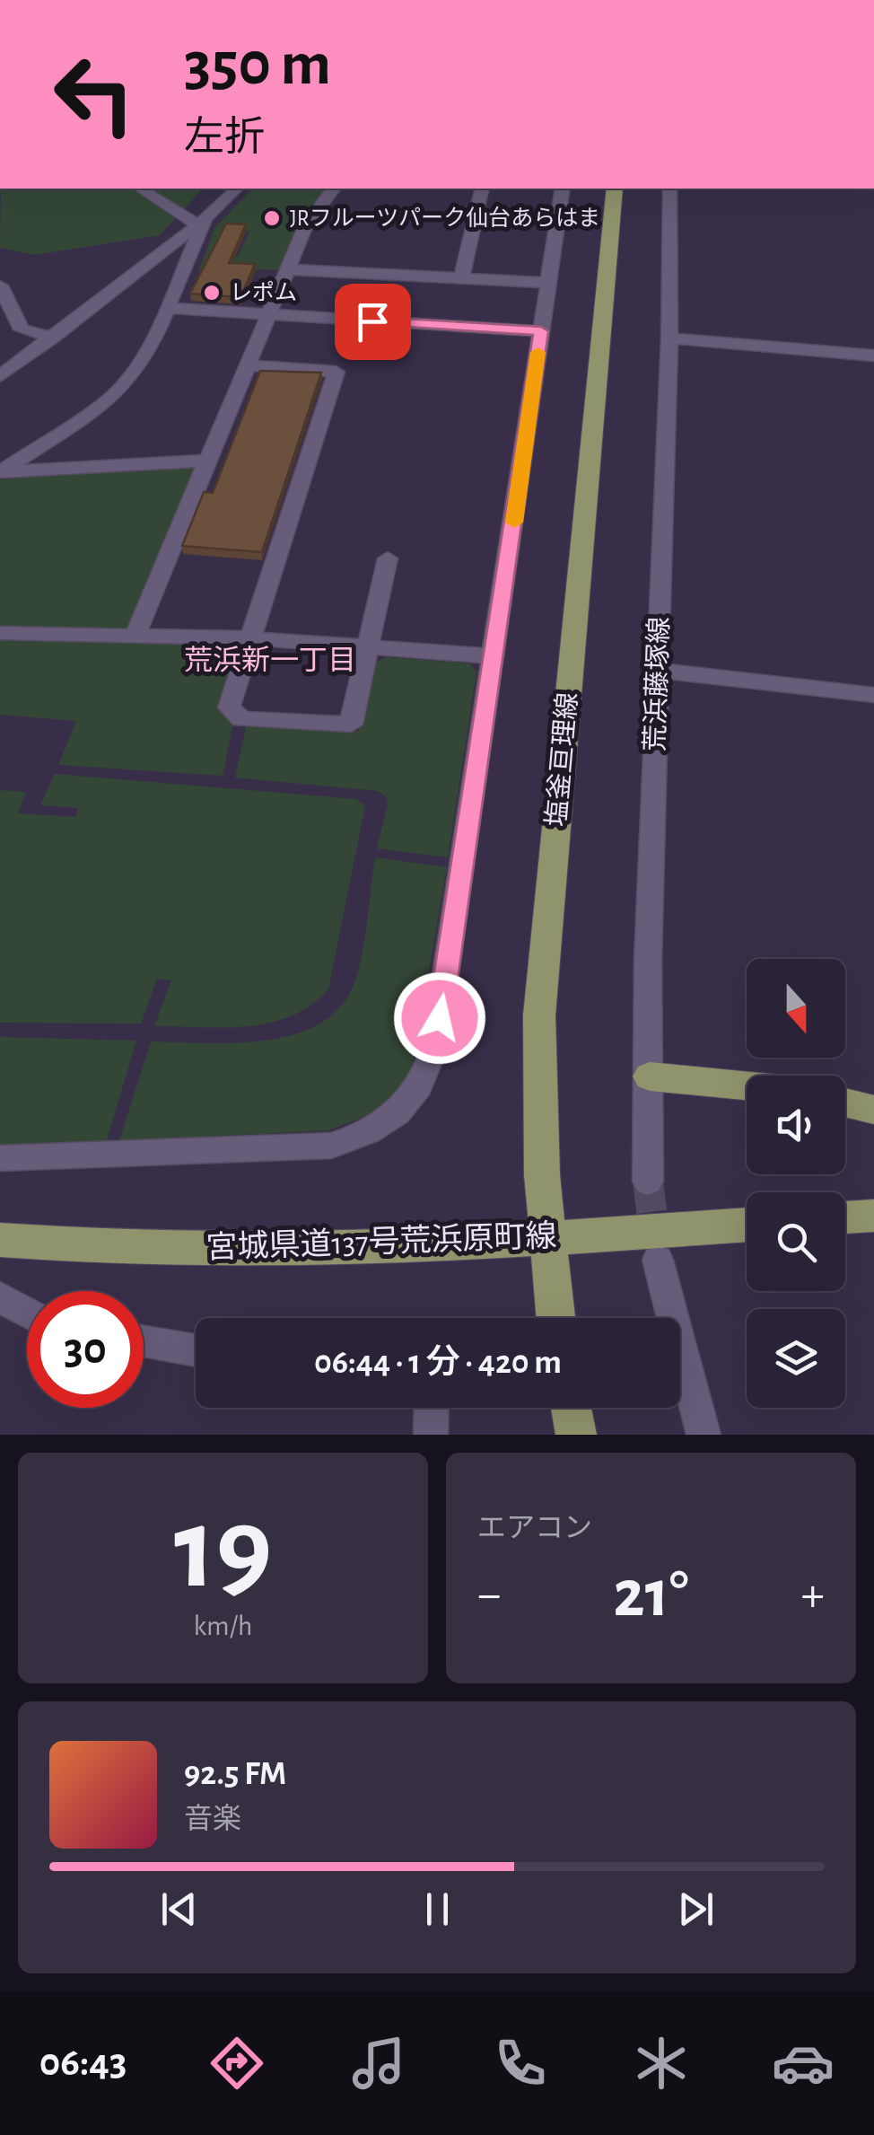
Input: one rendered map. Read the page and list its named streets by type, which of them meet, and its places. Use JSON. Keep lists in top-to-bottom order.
{
  "streets": {
    "main road": ["塩釜亘理線", "宮城県道137号荒浜原町線"],
    "street": ["荒浜藤塚線"]
  },
  "crossings": [
    ["塩釜亘理線", "宮城県道137号荒浜原町線"]
  ],
  "districts": ["荒浜新一丁目"],
  "places": ["JRフルーツパーク仙台あらはま", "レポム"],
  "north": "bottom",
  "page": {
    "turn": ["350 m", "左折"],
    "limit": "30",
    "trip": "06:44 · 1 分 · 420 m",
    "tile": [
      ["19", "km/h"],
      "エアコン"
    ],
    "heat": ["−", "21°", "+"],
    "song": ["92.5 FM", "音楽"],
    "tabs": "06:43"
  }
}
